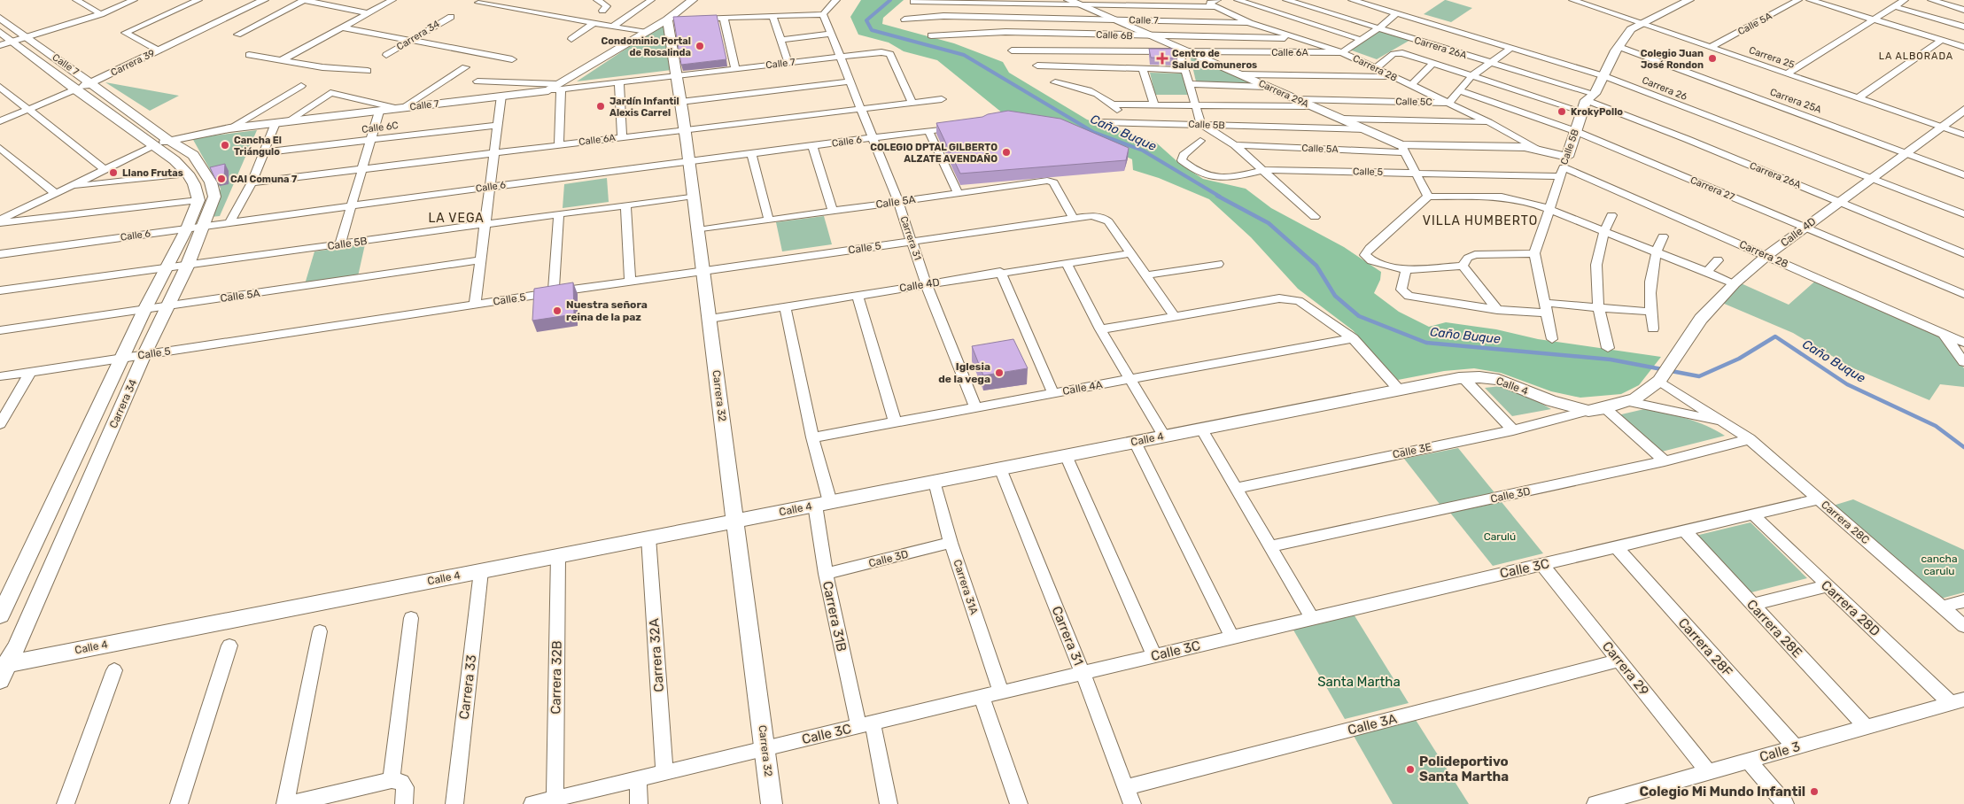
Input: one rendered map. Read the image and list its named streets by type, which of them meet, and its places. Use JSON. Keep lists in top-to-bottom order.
{
  "streets": {
    "street": [
      "Calle 7",
      "Calle 5A",
      "Carrera 34",
      "Calle 6B",
      "Carrera 26A",
      "Calle 6A",
      "Carrera 25",
      "Carrera 39",
      "Carrera 28",
      "Carrera 26",
      "Carrera 29A",
      "Carrera 25A",
      "Calle 5C",
      "Calle 5B",
      "Calle 6C",
      "Calle 6",
      "Calle 5",
      "Carrera 27",
      "Calle 4D",
      "Carrera 31",
      "Calle 4",
      "Calle 4A",
      "Carrera 32",
      "Calle 3E",
      "Calle 3D",
      "Carrera 28C",
      "Calle 3C",
      "Carrera 31A",
      "Carrera 28D",
      "Carrera 31B",
      "Carrera 28E",
      "Carrera 28F",
      "Carrera 32A",
      "Carrera 29",
      "Carrera 32B",
      "Carrera 33",
      "Calle 3A",
      "Calle 3"
    ]
  },
  "crossings": [
    ["Calle 7", "Carrera 34"],
    ["Calle 7", "Calle 6A"],
    ["Calle 7", "Carrera 39"],
    ["Calle 7", "Carrera 28"],
    ["Calle 7", "Carrera 29A"],
    ["Calle 7", "Carrera 31"],
    ["Calle 7", "Carrera 32"],
    ["Calle 5A", "Carrera 34"],
    ["Calle 5A", "Carrera 25"],
    ["Calle 5A", "Carrera 28"],
    ["Calle 5A", "Carrera 29A"],
    ["Calle 5A", "Calle 5B"],
    ["Calle 5A", "Calle 5"],
    ["Calle 5A", "Carrera 31"],
    ["Calle 5A", "Carrera 32"],
    ["Carrera 34", "Calle 5B"],
    ["Carrera 34", "Calle 6"],
    ["Carrera 34", "Calle 5"],
    ["Carrera 34", "Calle 4"],
    ["Calle 6B", "Carrera 28"],
    ["Calle 6B", "Carrera 29A"],
    ["Carrera 26A", "Calle 5B"],
    ["Carrera 26A", "Calle 4D"],
    ["Calle 6A", "Carrera 28"],
    ["Calle 6A", "Carrera 29A"],
    ["Calle 6A", "Carrera 31"],
    ["Calle 6A", "Carrera 32"],
    ["Carrera 25", "Calle 5B"],
    ["Carrera 25", "Calle 4D"],
    ["Carrera 28", "Calle 5C"],
    ["Carrera 28", "Calle 5B"],
    ["Carrera 28", "Calle 5"],
    ["Carrera 28", "Calle 4D"],
    ["Carrera 26", "Calle 5B"],
    ["Carrera 26", "Calle 4D"],
    ["Carrera 29A", "Calle 5C"],
    ["Carrera 29A", "Calle 5B"],
    ["Carrera 25A", "Calle 5B"],
    ["Carrera 25A", "Calle 4D"],
    ["Calle 5B", "Calle 5"],
    ["Calle 5B", "Carrera 27"],
    ["Calle 5B", "Carrera 32"],
    ["Calle 6", "Carrera 31"],
    ["Calle 6", "Carrera 32"],
    ["Calle 5", "Calle 4D"],
    ["Calle 5", "Carrera 31"],
    ["Calle 5", "Carrera 32"],
    ["Carrera 27", "Calle 4D"],
    ["Calle 4D", "Carrera 31"],
    ["Calle 4D", "Carrera 32"],
    ["Calle 4D", "Carrera 28C"],
    ["Calle 4D", "Carrera 31B"],
    ["Carrera 31", "Calle 4"],
    ["Carrera 31", "Calle 4A"],
    ["Carrera 31", "Calle 3C"],
    ["Carrera 31", "Calle 3A"],
    ["Calle 4", "Carrera 32"],
    ["Calle 4", "Calle 3E"],
    ["Calle 4", "Carrera 31A"],
    ["Calle 4", "Carrera 31B"],
    ["Calle 4", "Carrera 32A"],
    ["Calle 4", "Carrera 32B"],
    ["Calle 4", "Carrera 33"],
    ["Calle 4A", "Carrera 31B"],
    ["Carrera 32", "Calle 3C"],
    ["Calle 3D", "Carrera 28C"],
    ["Calle 3D", "Carrera 31A"],
    ["Calle 3D", "Carrera 31B"],
    ["Carrera 28C", "Calle 3C"],
    ["Calle 3C", "Carrera 31A"],
    ["Calle 3C", "Carrera 28D"],
    ["Calle 3C", "Carrera 31B"],
    ["Calle 3C", "Carrera 28E"],
    ["Calle 3C", "Carrera 28F"],
    ["Calle 3C", "Carrera 32A"],
    ["Calle 3C", "Carrera 29"],
    ["Calle 3C", "Carrera 32B"],
    ["Carrera 28D", "Calle 3"],
    ["Carrera 28E", "Calle 3"],
    ["Carrera 28F", "Calle 3"],
    ["Carrera 29", "Calle 3A"],
    ["Carrera 29", "Calle 3"]
  ],
  "districts": ["LA ALBORADA", "LA VEGA", "VILLA HUMBERTO"],
  "water": ["Caño Buque"],
  "parks": ["Carulú", "cancha carulu", "Santa Martha"],
  "places": {
    "other": [
      "Condominio Portal de Rosalinda",
      "Colegio Juan José Rondon",
      "Jardín Infantil Alexis Carrel",
      "KrokyPollo",
      "Cancha El Triángulo",
      "COLEGIO DPTAL GILBERTO ALZATE AVENDAÑO",
      "Llano Frutas",
      "CAI Comuna 7",
      "Nuestra señora reina de la paz",
      "Iglesia de la vega",
      "Polideportivo Santa Martha",
      "Colegio Mi Mundo Infantil"
    ],
    "health": ["Centro de Salud Comuneros"]
  }
}
